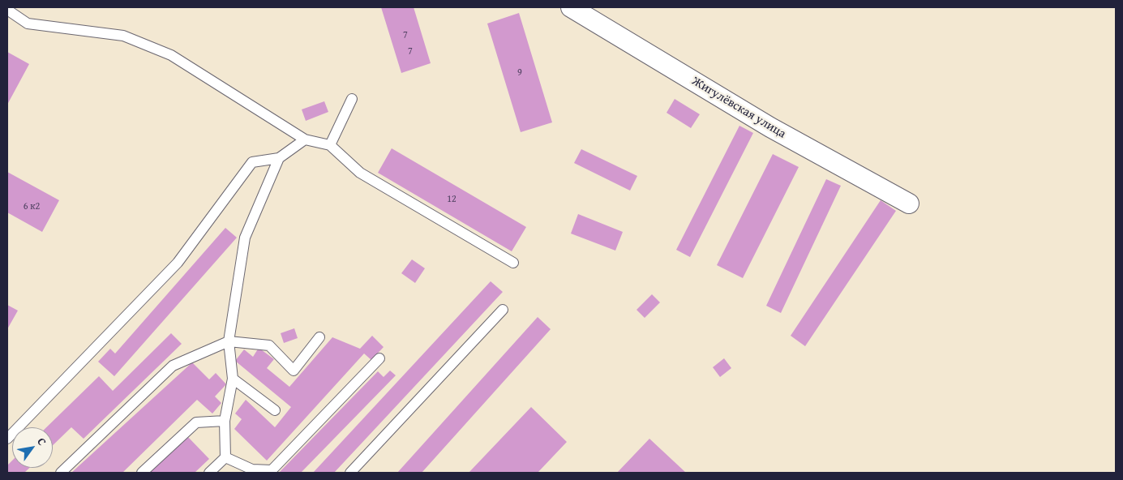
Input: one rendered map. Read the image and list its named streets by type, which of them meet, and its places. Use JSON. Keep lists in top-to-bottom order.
{
  "streets": {
    "street": ["Жигулёвская улица"]
  },
  "house_numbers": [
    "7",
    "7",
    "9",
    "12",
    "6 к2"
  ],
  "north": "top right"
}
